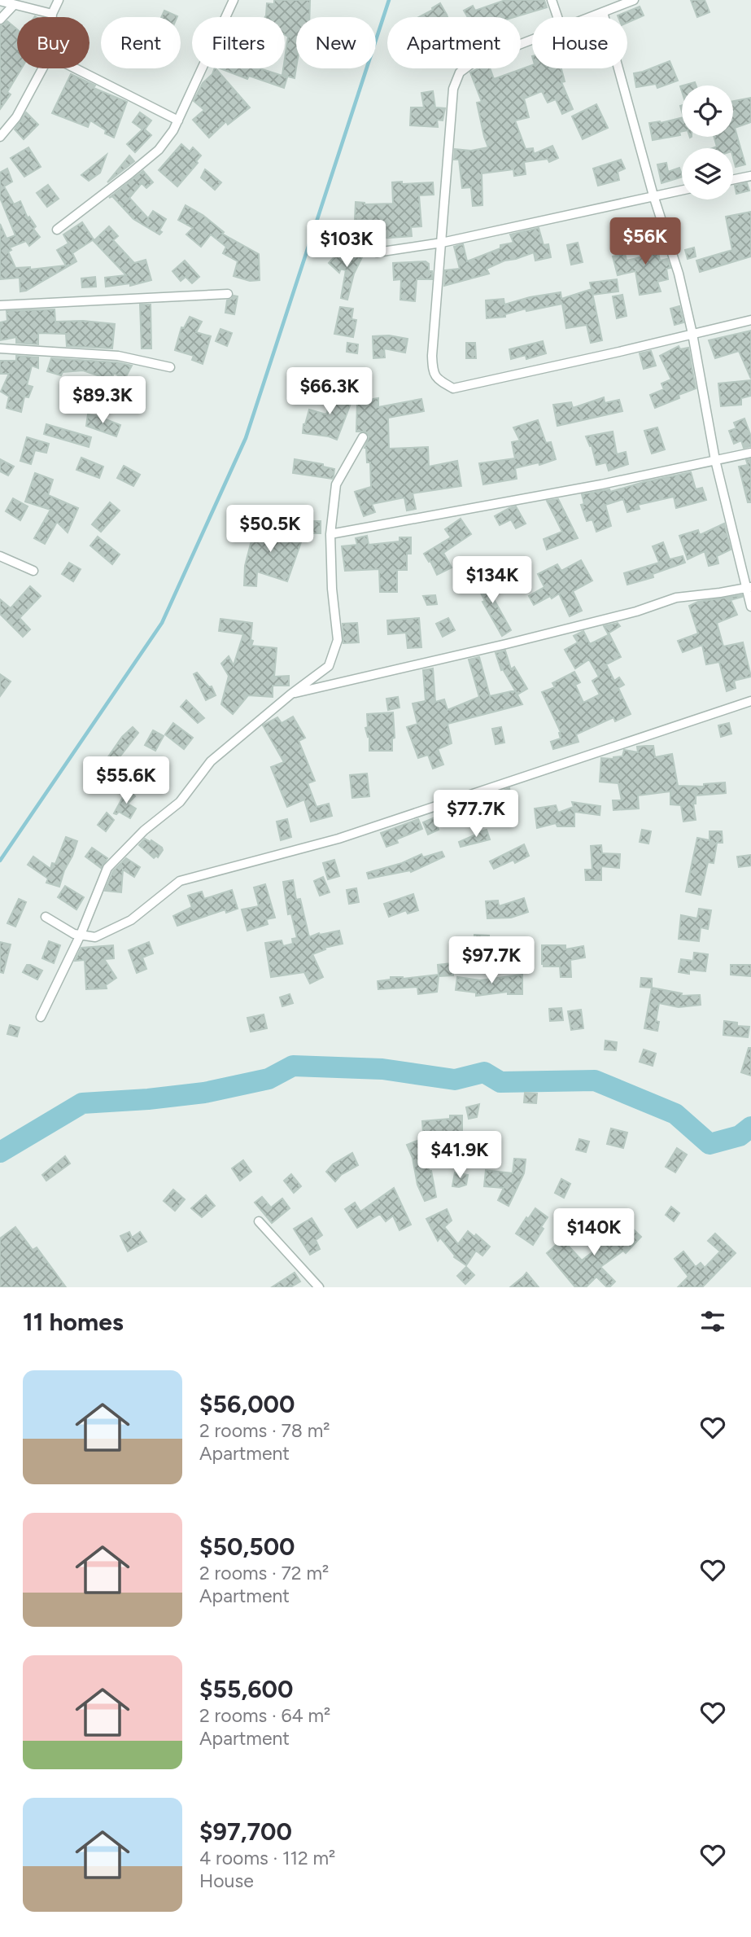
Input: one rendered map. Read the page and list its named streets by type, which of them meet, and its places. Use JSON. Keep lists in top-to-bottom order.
{
  "page": {
    "chip": [
      "Buy",
      "Rent",
      "Filters",
      "New",
      "Apartment",
      "House"
    ],
    "price": [
      "$56K",
      "$103K",
      "$66.3K",
      "$89.3K",
      "$50.5K",
      "$134K",
      "$55.6K",
      "$77.7K",
      "$97.7K",
      "$41.9K",
      "$140K"
    ],
    "heading": "11 homes",
    "list": [
      {
        "name": "$56,000",
        "note": "2 rooms · 78 m² · Apartment"
      },
      {
        "name": "$50,500",
        "note": "2 rooms · 72 m² · Apartment"
      },
      {
        "name": "$55,600",
        "note": "2 rooms · 64 m² · Apartment"
      },
      {
        "name": "$97,700",
        "note": "4 rooms · 112 m² · House"
      }
    ]
  }
}
